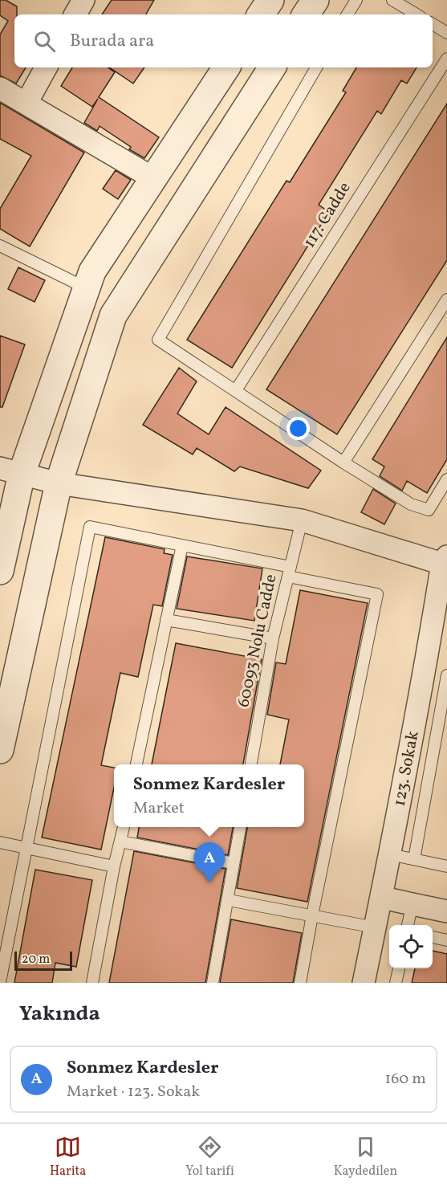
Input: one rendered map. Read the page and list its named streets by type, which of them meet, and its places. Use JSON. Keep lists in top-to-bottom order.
{
  "streets": {
    "street": ["123. Sokak"],
    "lane": ["117. Cadde", "60093 Nolu Cadde"]
  },
  "scale_bar": "20 m",
  "page": {
    "search": "Burada ara",
    "popup": ["Sonmez Kardesler", "Market"],
    "pins": "A",
    "scale": "20 m",
    "heading": "Yakında",
    "list": [
      {
        "mark": "A",
        "name": "Sonmez Kardesler",
        "note": "Market · 123. Sokak",
        "value": "160 m"
      }
    ],
    "nav": ["Harita", "Yol tarifi", "Kaydedilen"]
  }
}
